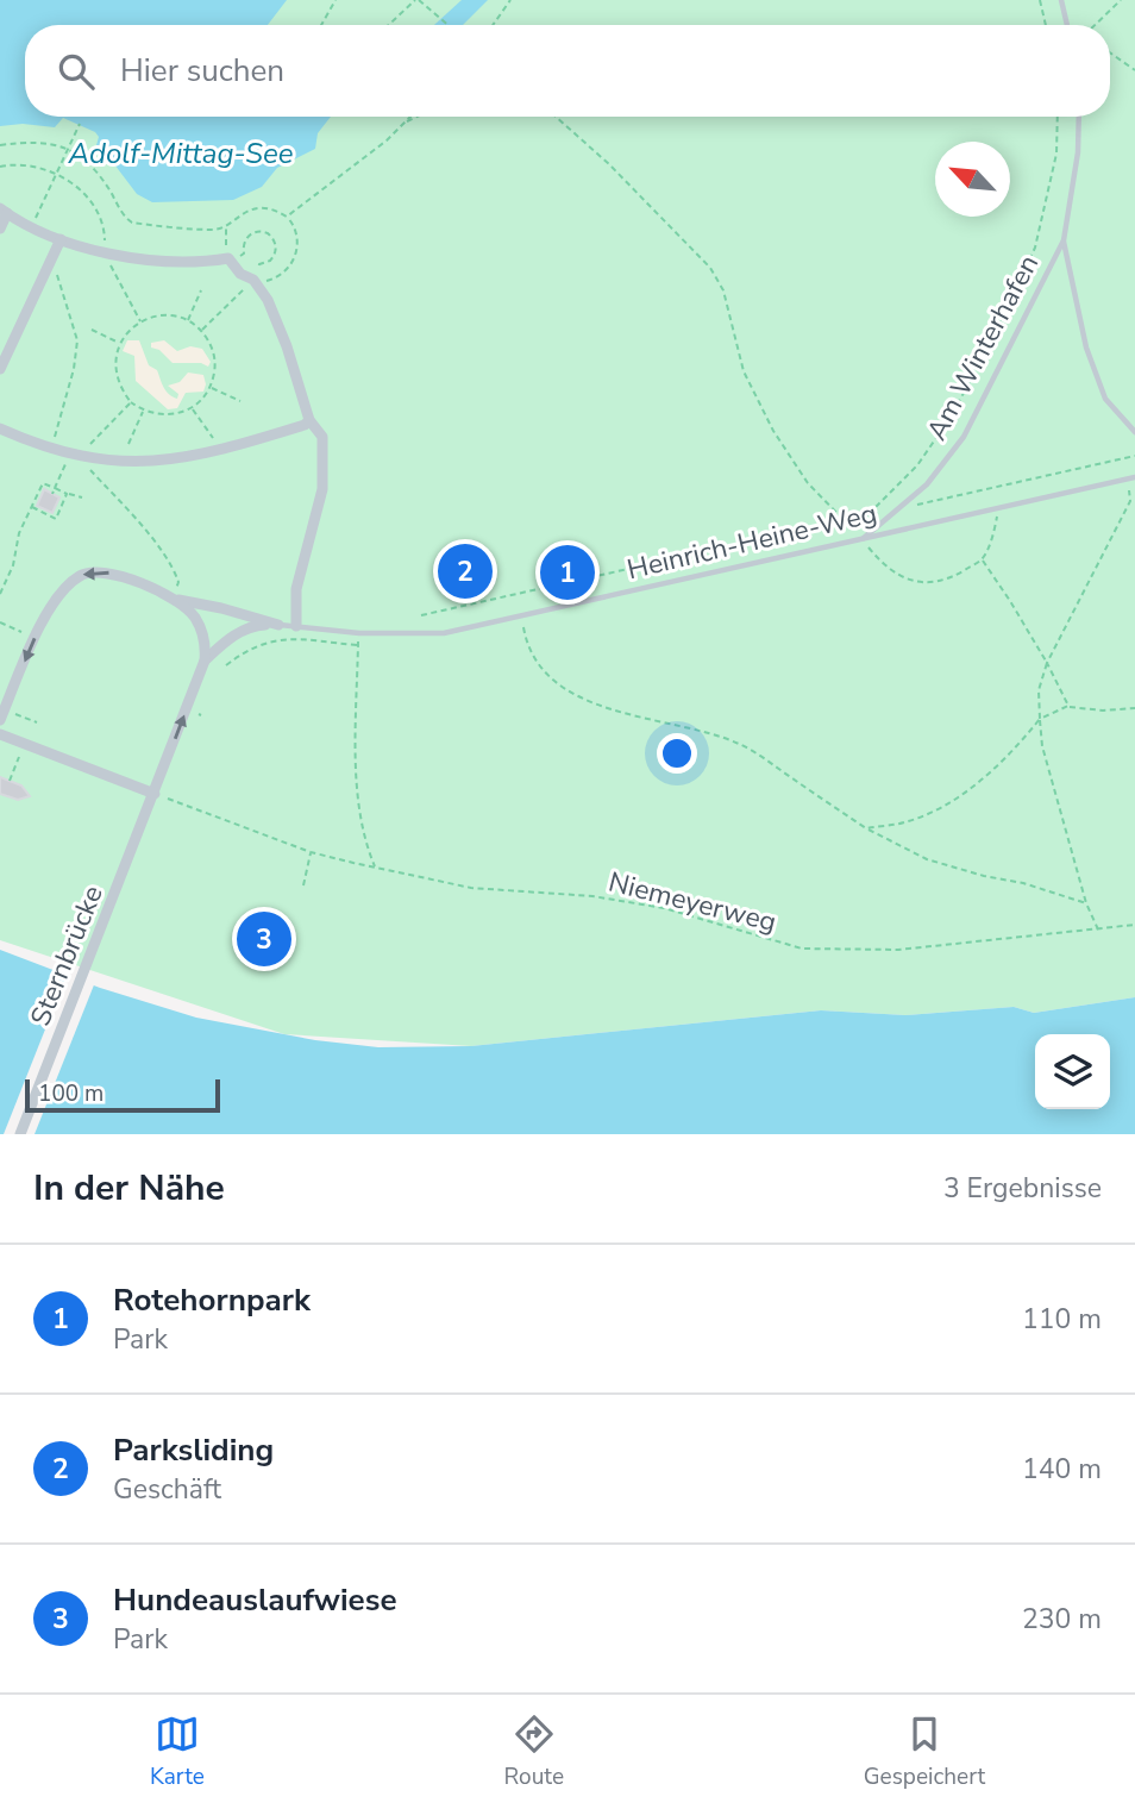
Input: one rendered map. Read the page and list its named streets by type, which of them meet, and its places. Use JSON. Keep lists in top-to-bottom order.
{
  "streets": {
    "street": ["Heinrich-Heine-Weg", "Sternbrücke"],
    "lane": ["Am Winterhafen"],
    "path": ["Niemeyerweg"]
  },
  "crossings": [
    ["Am Winterhafen", "Heinrich-Heine-Weg"],
    ["Heinrich-Heine-Weg", "Sternbrücke"],
    ["Niemeyerweg", "Sternbrücke"]
  ],
  "water": ["Adolf-Mittag-See"],
  "scale_bar": "100 m",
  "north": "top left",
  "page": {
    "search": "Hier suchen",
    "pins": ["2", "1", "3"],
    "scale": "100 m",
    "heading": ["In der Nähe", "3 Ergebnisse"],
    "list": [
      {
        "mark": "1",
        "name": "Rotehornpark",
        "note": "Park",
        "value": "110 m"
      },
      {
        "mark": "2",
        "name": "Parksliding",
        "note": "Geschäft",
        "value": "140 m"
      },
      {
        "mark": "3",
        "name": "Hundeauslaufwiese",
        "note": "Park",
        "value": "230 m"
      }
    ],
    "nav": ["Karte", "Route", "Gespeichert"]
  }
}
